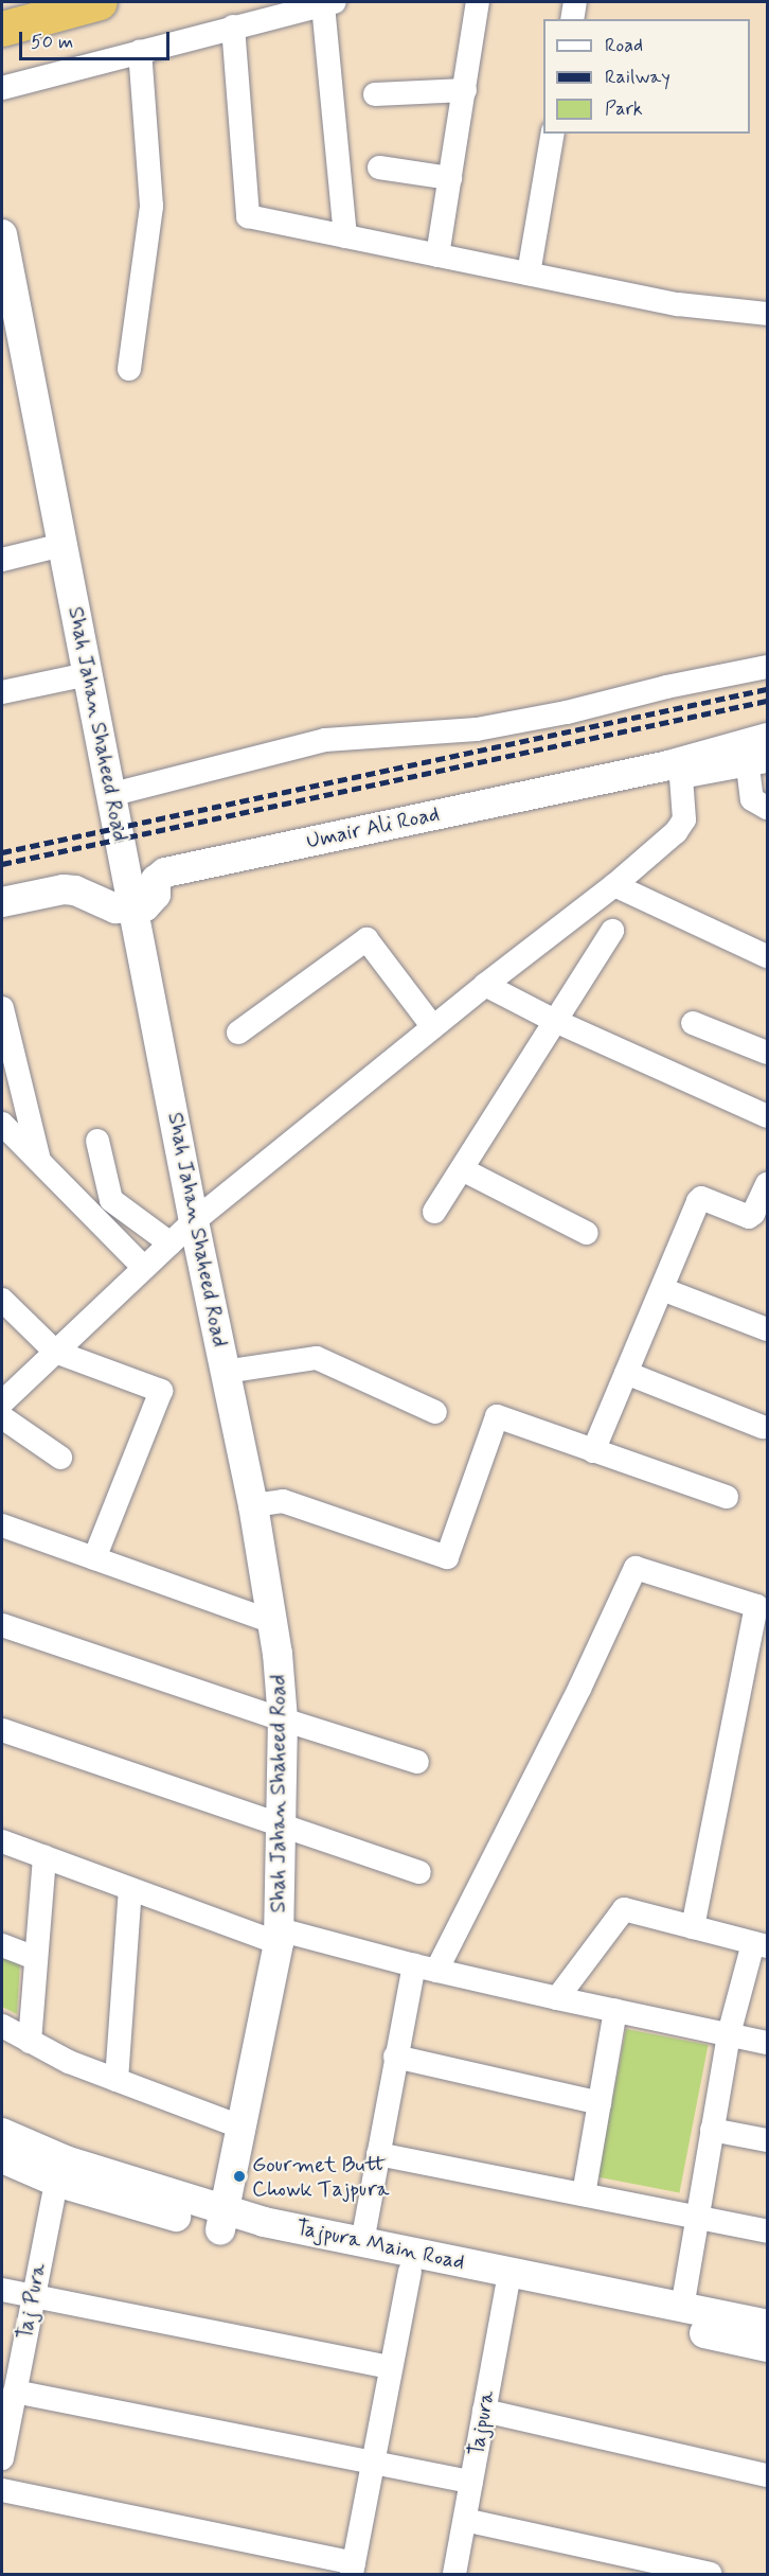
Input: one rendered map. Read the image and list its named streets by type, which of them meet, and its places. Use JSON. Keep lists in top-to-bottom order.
{
  "streets": {
    "street": [
      "Shah Jahan Shaheed Road",
      "Umair Ali Road",
      "Tajpura Main Road",
      "Taj Pura",
      "Tajpura"
    ]
  },
  "crossings": [
    ["Shah Jahan Shaheed Road", "Umair Ali Road"],
    ["Shah Jahan Shaheed Road", "Tajpura Main Road"],
    ["Tajpura Main Road", "Taj Pura"],
    ["Tajpura Main Road", "Tajpura"]
  ],
  "places": ["Gourmet Butt Chowk Tajpura"],
  "legend": ["Road", "Railway", "Park"],
  "scale_bar": "50 m"
}
